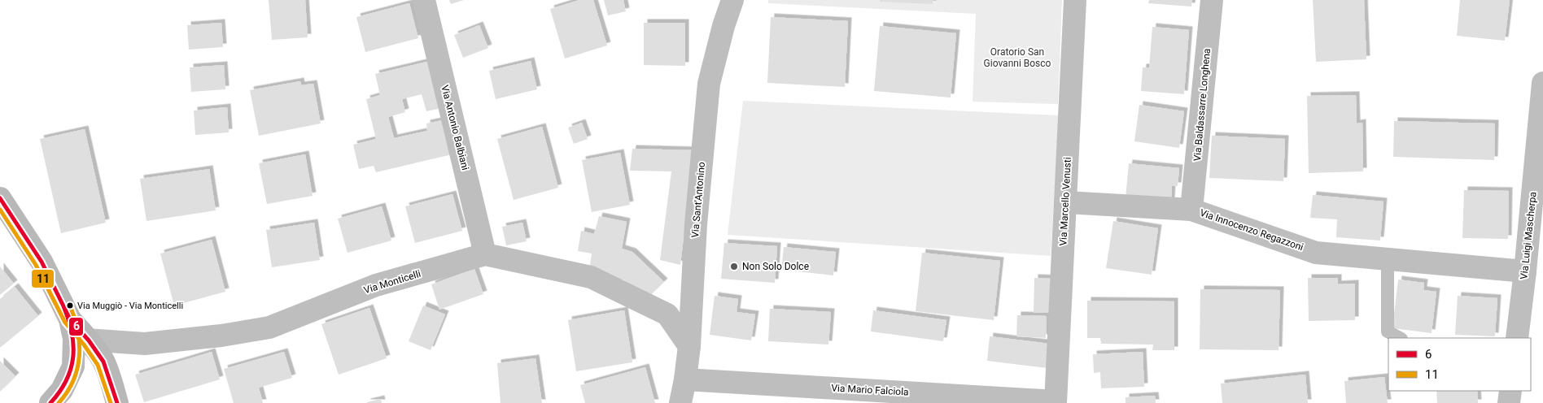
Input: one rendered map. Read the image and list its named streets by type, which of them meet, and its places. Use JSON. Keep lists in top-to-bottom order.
{
  "streets": {
    "street": [
      "Via Baldassarre Longhena",
      "Via Antonio Balbiani",
      "Via Sant'Antonino",
      "Via Marcello Venusti",
      "Via Innocenzo Regazzoni",
      "Via Luigi Mascherpa",
      "Via Monticelli",
      "Via Mario Falciola"
    ]
  },
  "crossings": [
    ["Via Baldassarre Longhena", "Via Innocenzo Regazzoni"],
    ["Via Antonio Balbiani", "Via Monticelli"],
    ["Via Sant'Antonino", "Via Monticelli"],
    ["Via Sant'Antonino", "Via Mario Falciola"],
    ["Via Marcello Venusti", "Via Innocenzo Regazzoni"],
    ["Via Marcello Venusti", "Via Mario Falciola"],
    ["Via Innocenzo Regazzoni", "Via Luigi Mascherpa"]
  ],
  "parks": ["Oratorio San Giovanni Bosco"],
  "places": ["Non Solo Dolce", "Via Muggiò - Via Monticelli"],
  "lines": ["transit line 6", "transit line 11"],
  "legend": ["6", "11"]
}
